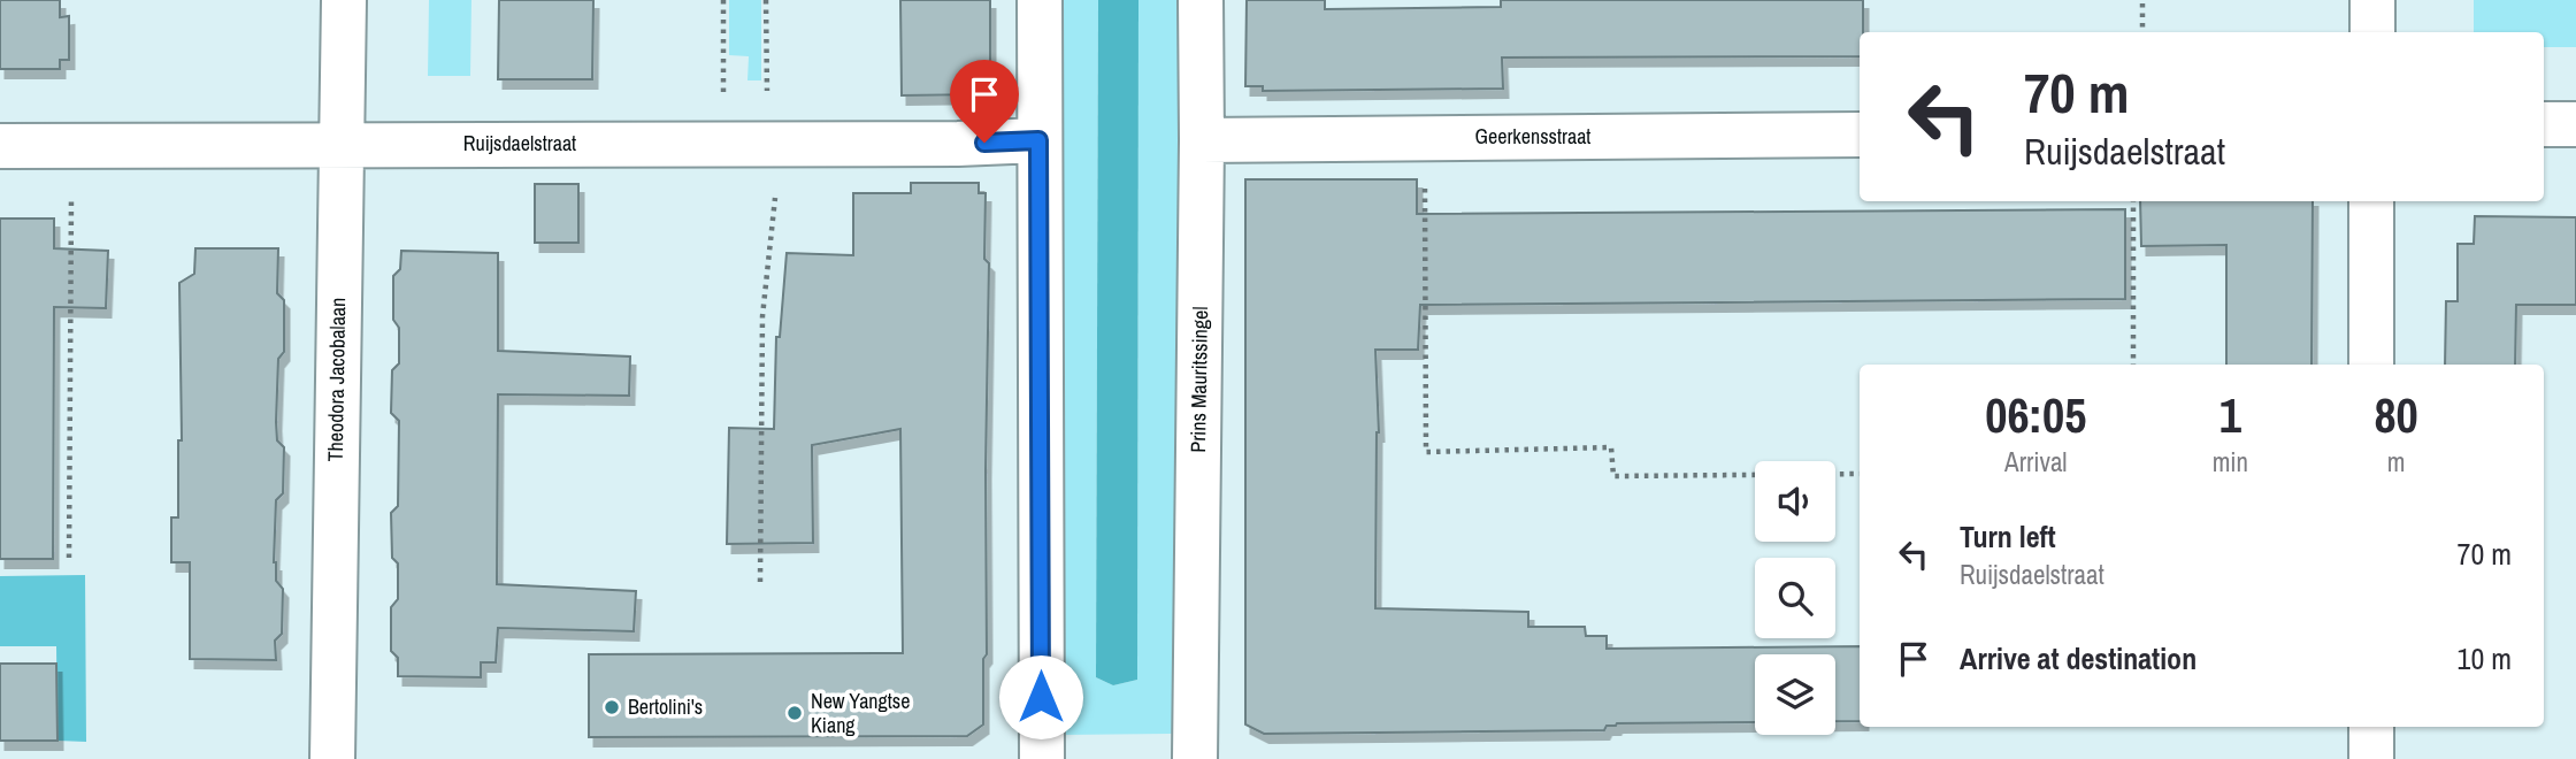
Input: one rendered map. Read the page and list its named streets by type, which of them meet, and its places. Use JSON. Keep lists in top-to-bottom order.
{
  "streets": {
    "street": [
      "Geerkensstraat",
      "Ruijsdaelstraat",
      "Theodora Jacobalaan",
      "Prins Mauritssingel"
    ]
  },
  "crossings": [
    ["Geerkensstraat", "Prins Mauritssingel"],
    ["Ruijsdaelstraat", "Theodora Jacobalaan"]
  ],
  "places": ["Bertolini's", "New Yangtse Kiang"],
  "page": {
    "turn": ["70 m", "Ruijsdaelstraat"],
    "eta": [
      "06:05",
      "Arrival",
      "1",
      "min",
      "80",
      "m"
    ],
    "list": [
      {
        "name": "Turn left",
        "note": "Ruijsdaelstraat",
        "value": "70 m"
      },
      {
        "name": "Arrive at destination",
        "value": "10 m"
      }
    ]
  }
}
